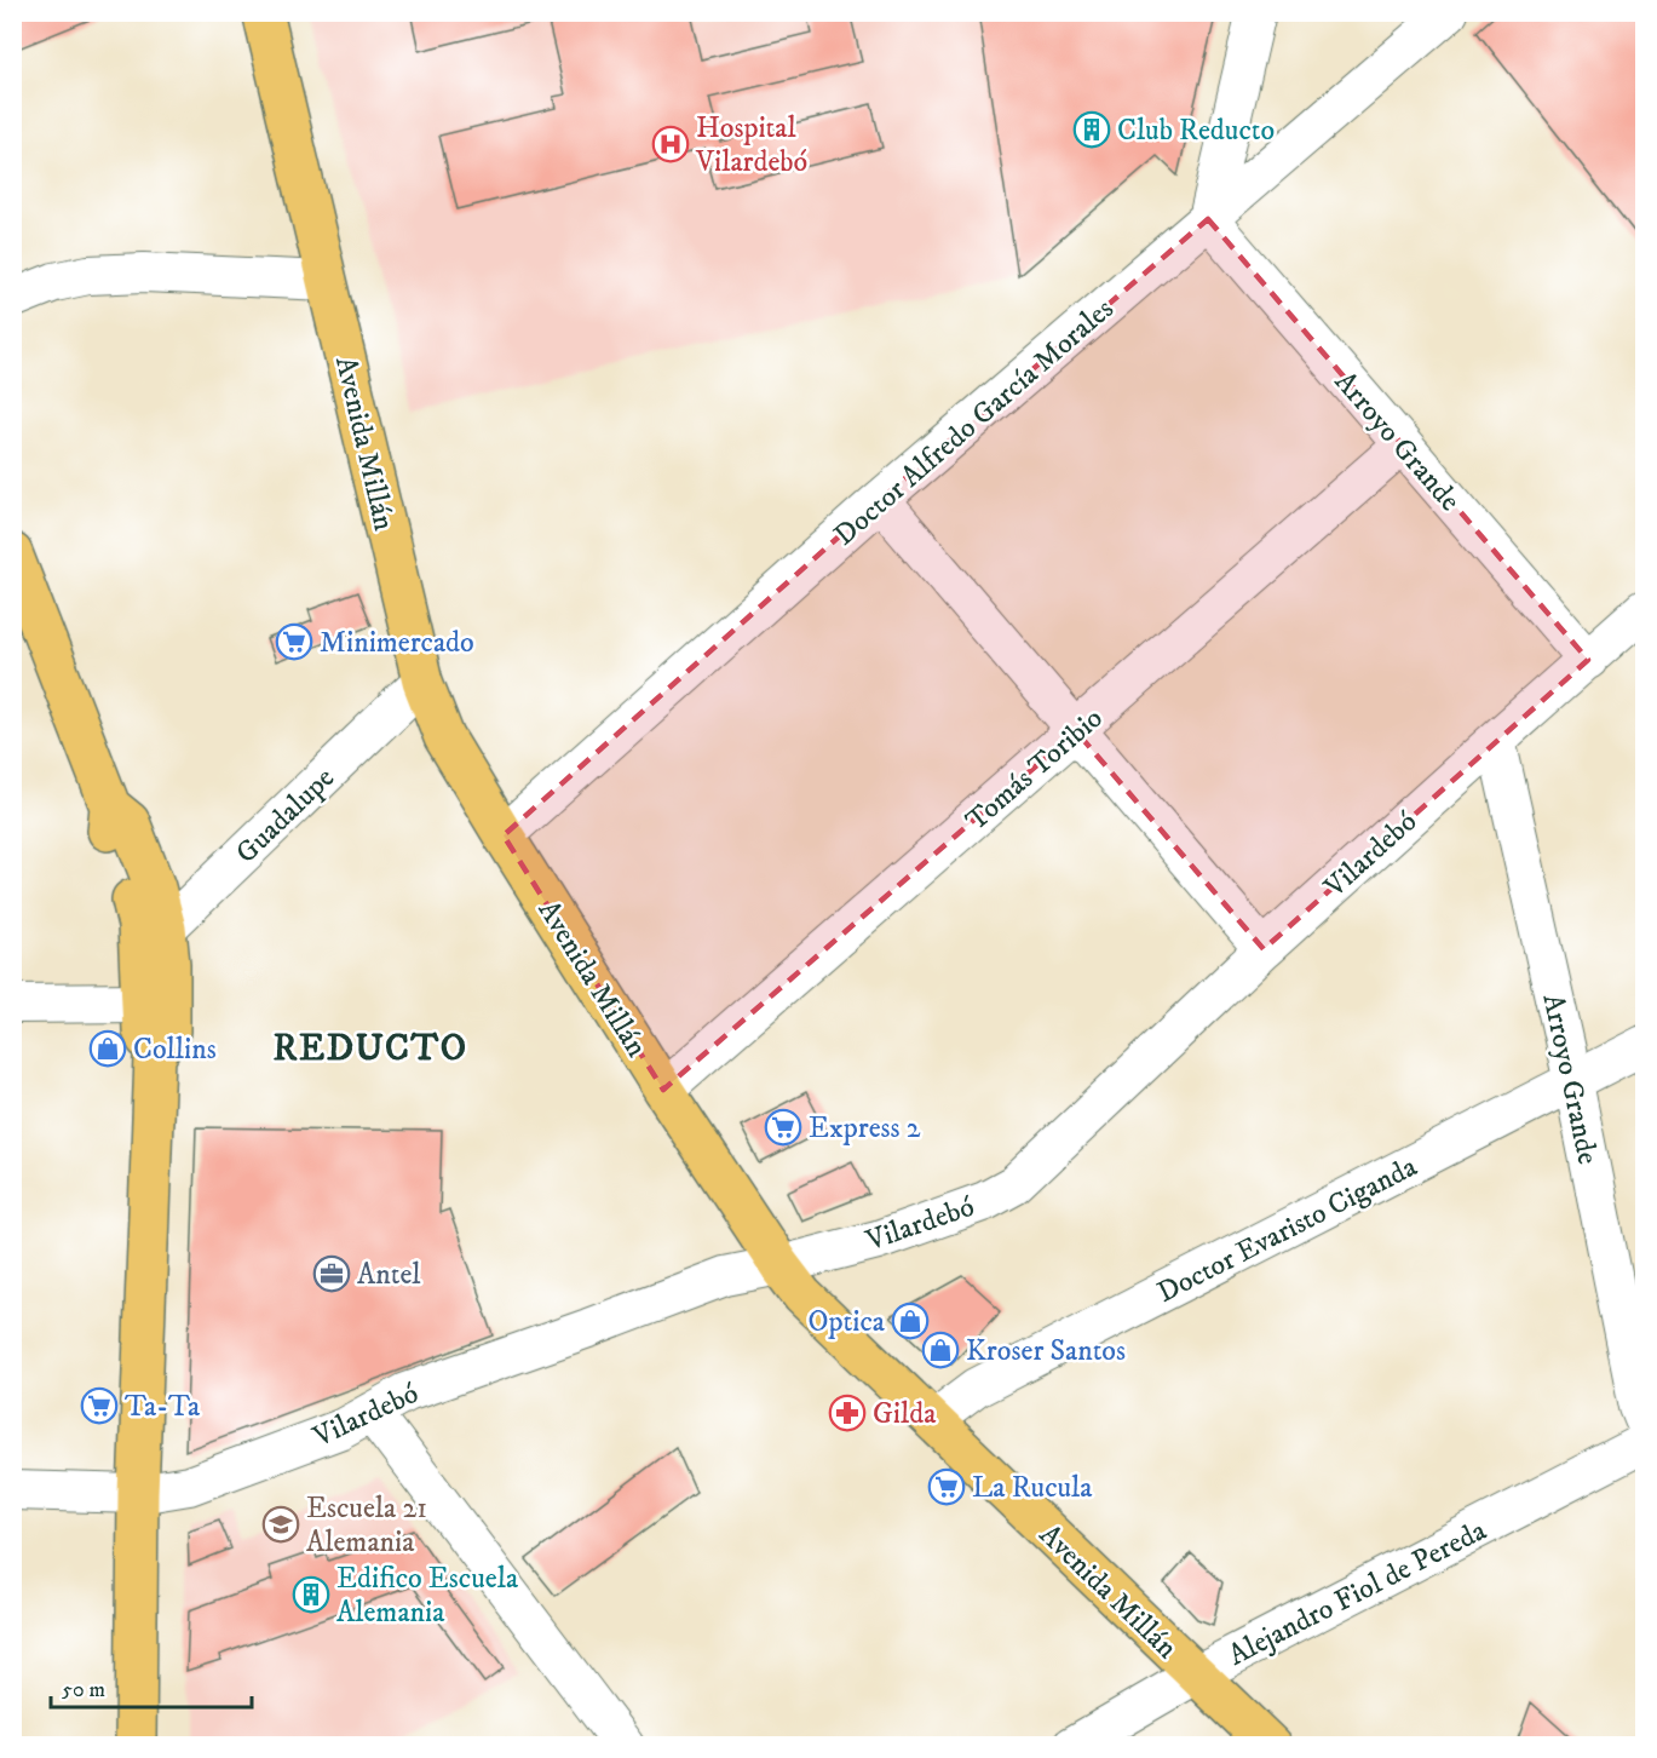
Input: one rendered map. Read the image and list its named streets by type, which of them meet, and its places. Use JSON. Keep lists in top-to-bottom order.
{
  "streets": {
    "main road": ["Avenida Millán"],
    "street": [
      "Doctor Alfredo García Morales",
      "Arroyo Grande",
      "Tomás Toribio",
      "Guadalupe",
      "Vilardebó",
      "Doctor Evaristo Ciganda",
      "Alejandro Fiol de Pereda"
    ]
  },
  "crossings": [
    ["Doctor Alfredo García Morales", "Arroyo Grande"],
    ["Doctor Alfredo García Morales", "Avenida Millán"],
    ["Arroyo Grande", "Tomás Toribio"],
    ["Arroyo Grande", "Vilardebó"],
    ["Arroyo Grande", "Doctor Evaristo Ciganda"],
    ["Avenida Millán", "Tomás Toribio"],
    ["Avenida Millán", "Guadalupe"],
    ["Avenida Millán", "Vilardebó"],
    ["Avenida Millán", "Doctor Evaristo Ciganda"],
    ["Avenida Millán", "Alejandro Fiol de Pereda"]
  ],
  "districts": ["REDUCTO"],
  "places": {
    "building": ["Club Reducto", "Edifico Escuela Alemania"],
    "hospital": ["Hospital Vilardebó"],
    "supermarket": [
      "Minimercado",
      "Express 2",
      "Ta-Ta",
      "La Rucula"
    ],
    "shop": ["Collins", "Optica", "Kroser Santos"],
    "office": ["Antel"],
    "pharmacy": ["Gilda"],
    "school or university": ["Escuela 21 Alemania"]
  },
  "scale_bar": "50 m"
}
